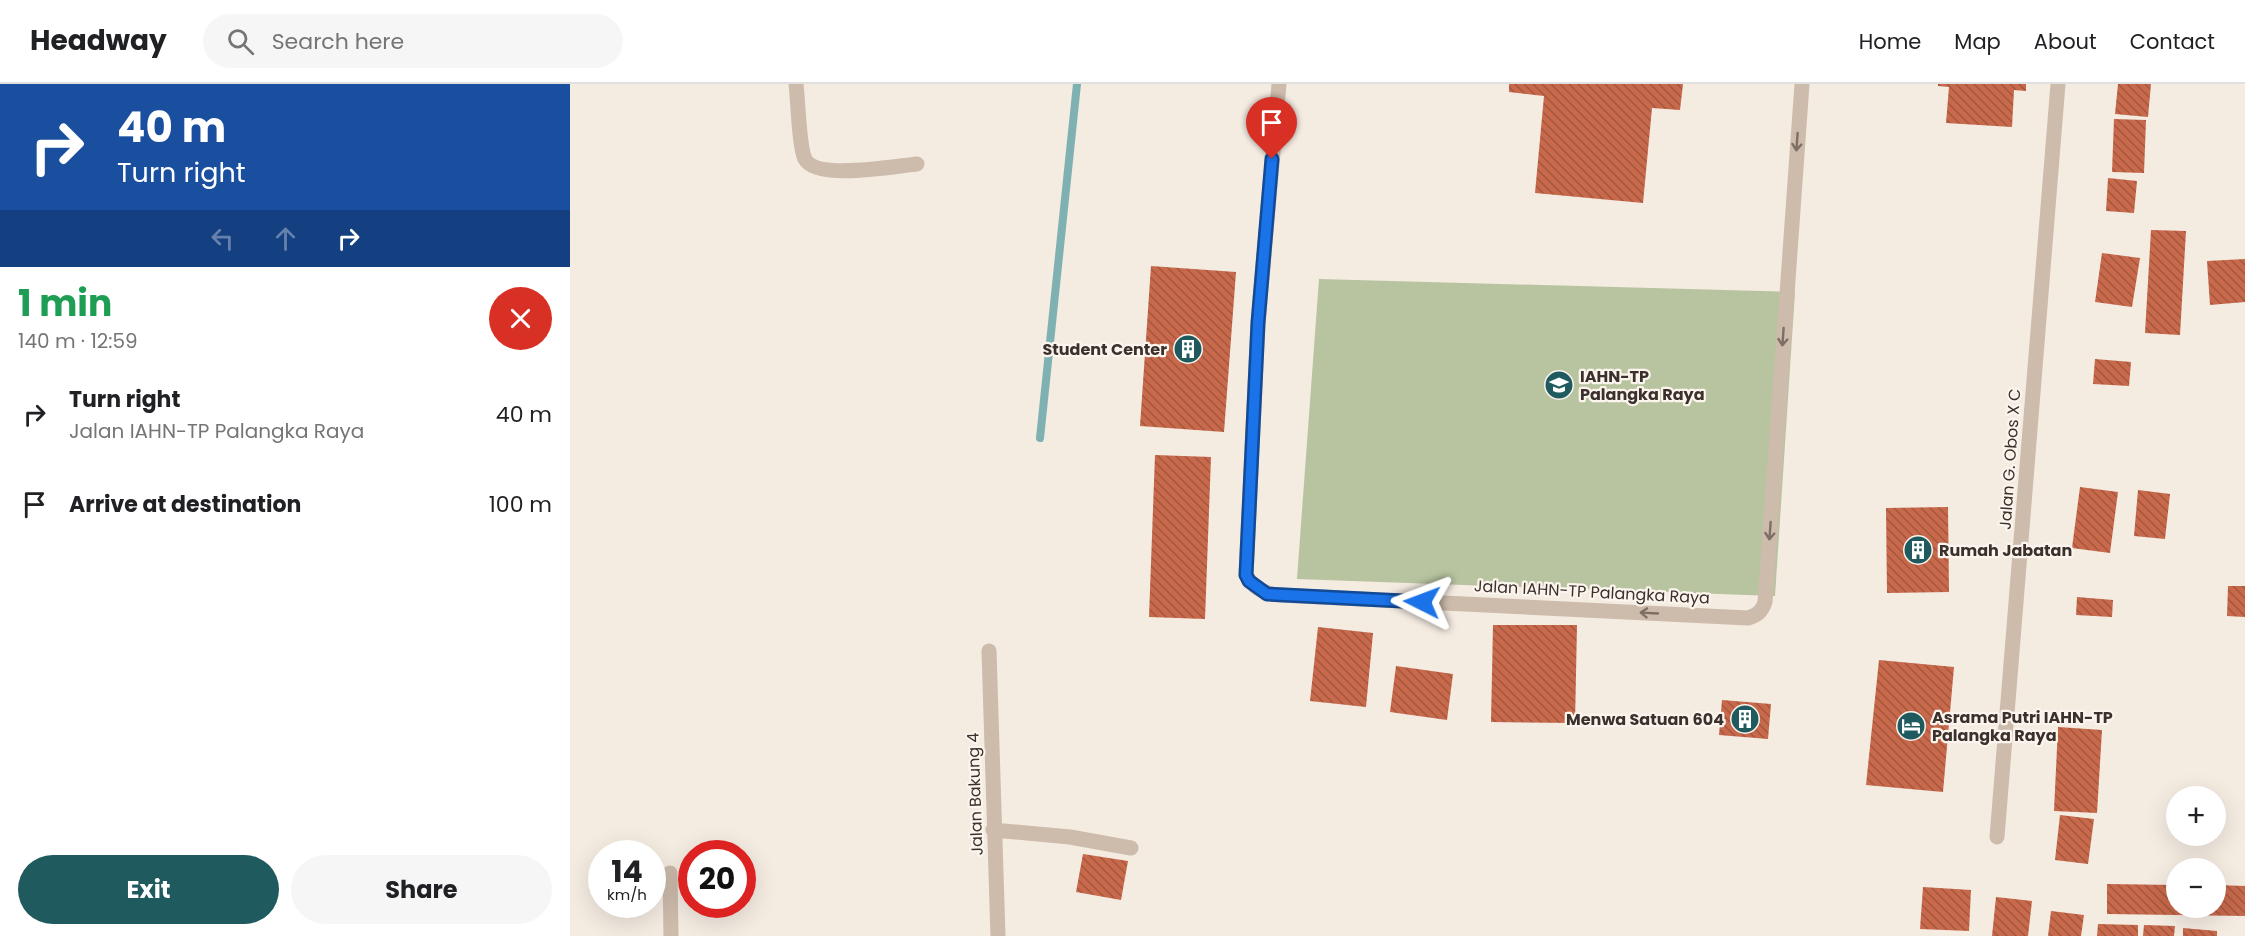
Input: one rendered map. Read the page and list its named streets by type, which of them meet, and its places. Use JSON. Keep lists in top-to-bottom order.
{
  "streets": {
    "street": ["Jalan G. Obos X C", "Jalan IAHN-TP Palangka Raya", "Jalan Bakung 4"]
  },
  "places": {
    "building": ["Student Center", "Rumah Jabatan", "Menwa Satuan 604"],
    "school or university": ["IAHN-TP Palangka Raya"],
    "hotel": ["Asrama Putri IAHN-TP Palangka Raya"]
  },
  "page": {
    "header": "Headway",
    "search": "Search here",
    "nav": [
      "Home",
      "Map",
      "About",
      "Contact"
    ],
    "turn": ["40 m", "Turn right"],
    "heading": ["1 min", "140 m · 12:59"],
    "list": [
      {
        "name": "Turn right",
        "note": "Jalan IAHN-TP Palangka Raya",
        "value": "40 m"
      },
      {
        "name": "Arrive at destination",
        "value": "100 m"
      }
    ],
    "map_buttons": ["+", "−"],
    "speed": "14 km/h",
    "limit": "20",
    "buttons": ["Exit", "Share"]
  }
}
